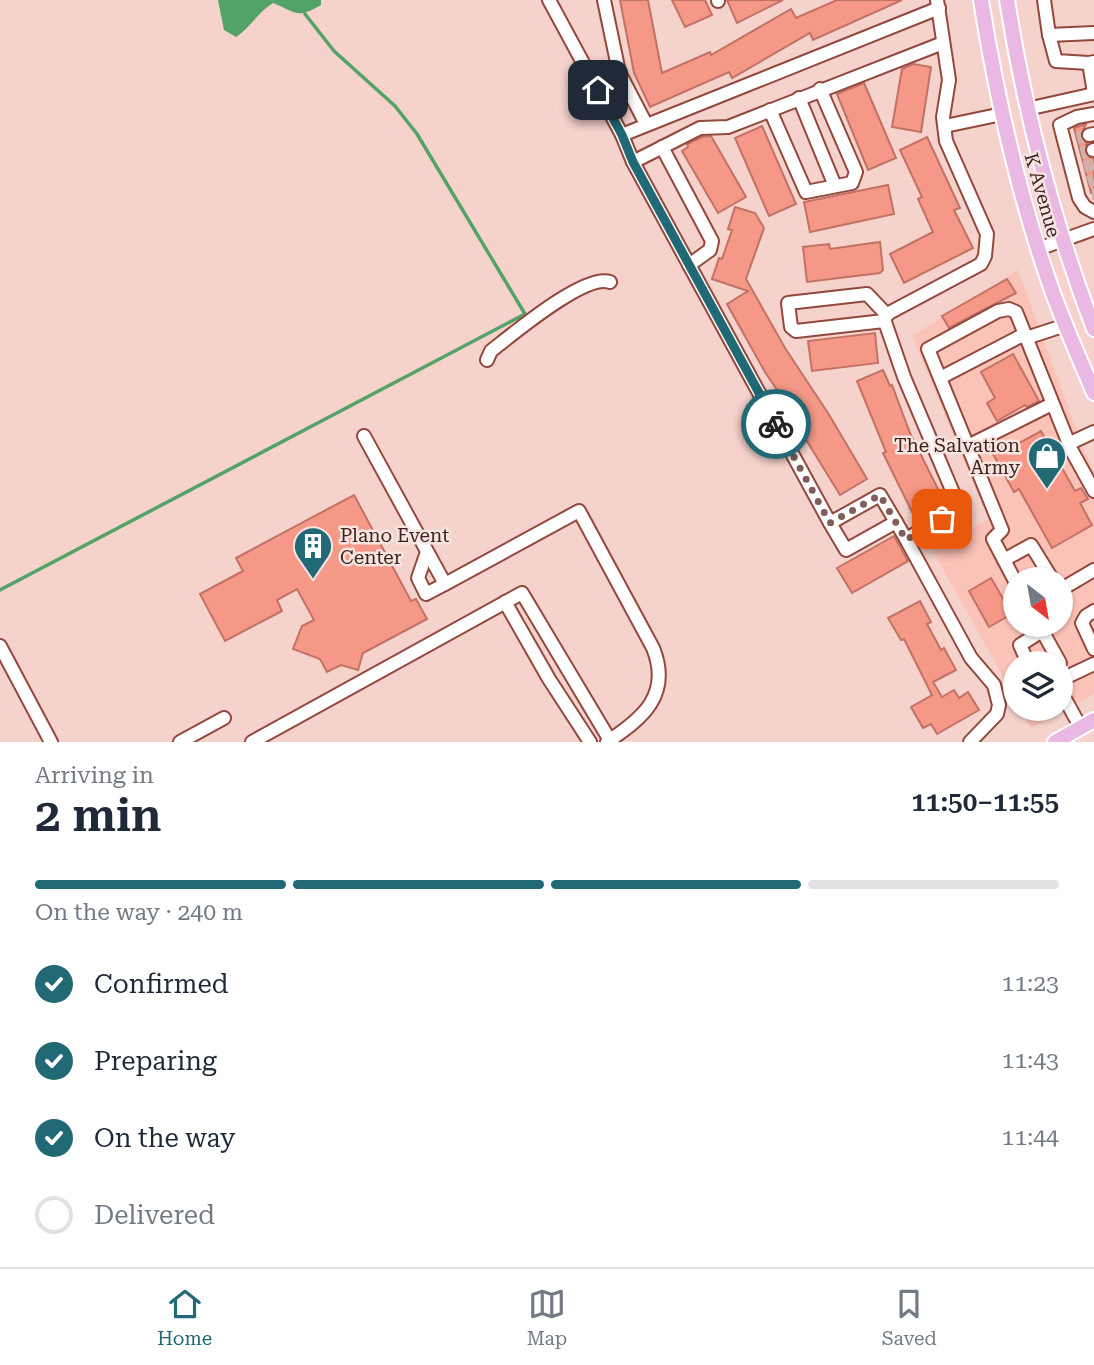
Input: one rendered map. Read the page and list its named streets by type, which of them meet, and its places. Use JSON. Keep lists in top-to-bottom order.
{
  "streets": {
    "main road": ["K Avenue"]
  },
  "places": {
    "shop": ["The Salvation Army"],
    "building": ["Plano Event Center"]
  },
  "north": "bottom right",
  "page": {
    "heading": ["2 min", "Arriving in", "11:50–11:55"],
    "bar": "On the way · 240 m",
    "list": [
      ["Confirmed", "11:23"],
      ["Preparing", "11:43"],
      ["On the way", "11:44"],
      "Delivered"
    ],
    "tabs": ["Home", "Map", "Saved"]
  }
}
